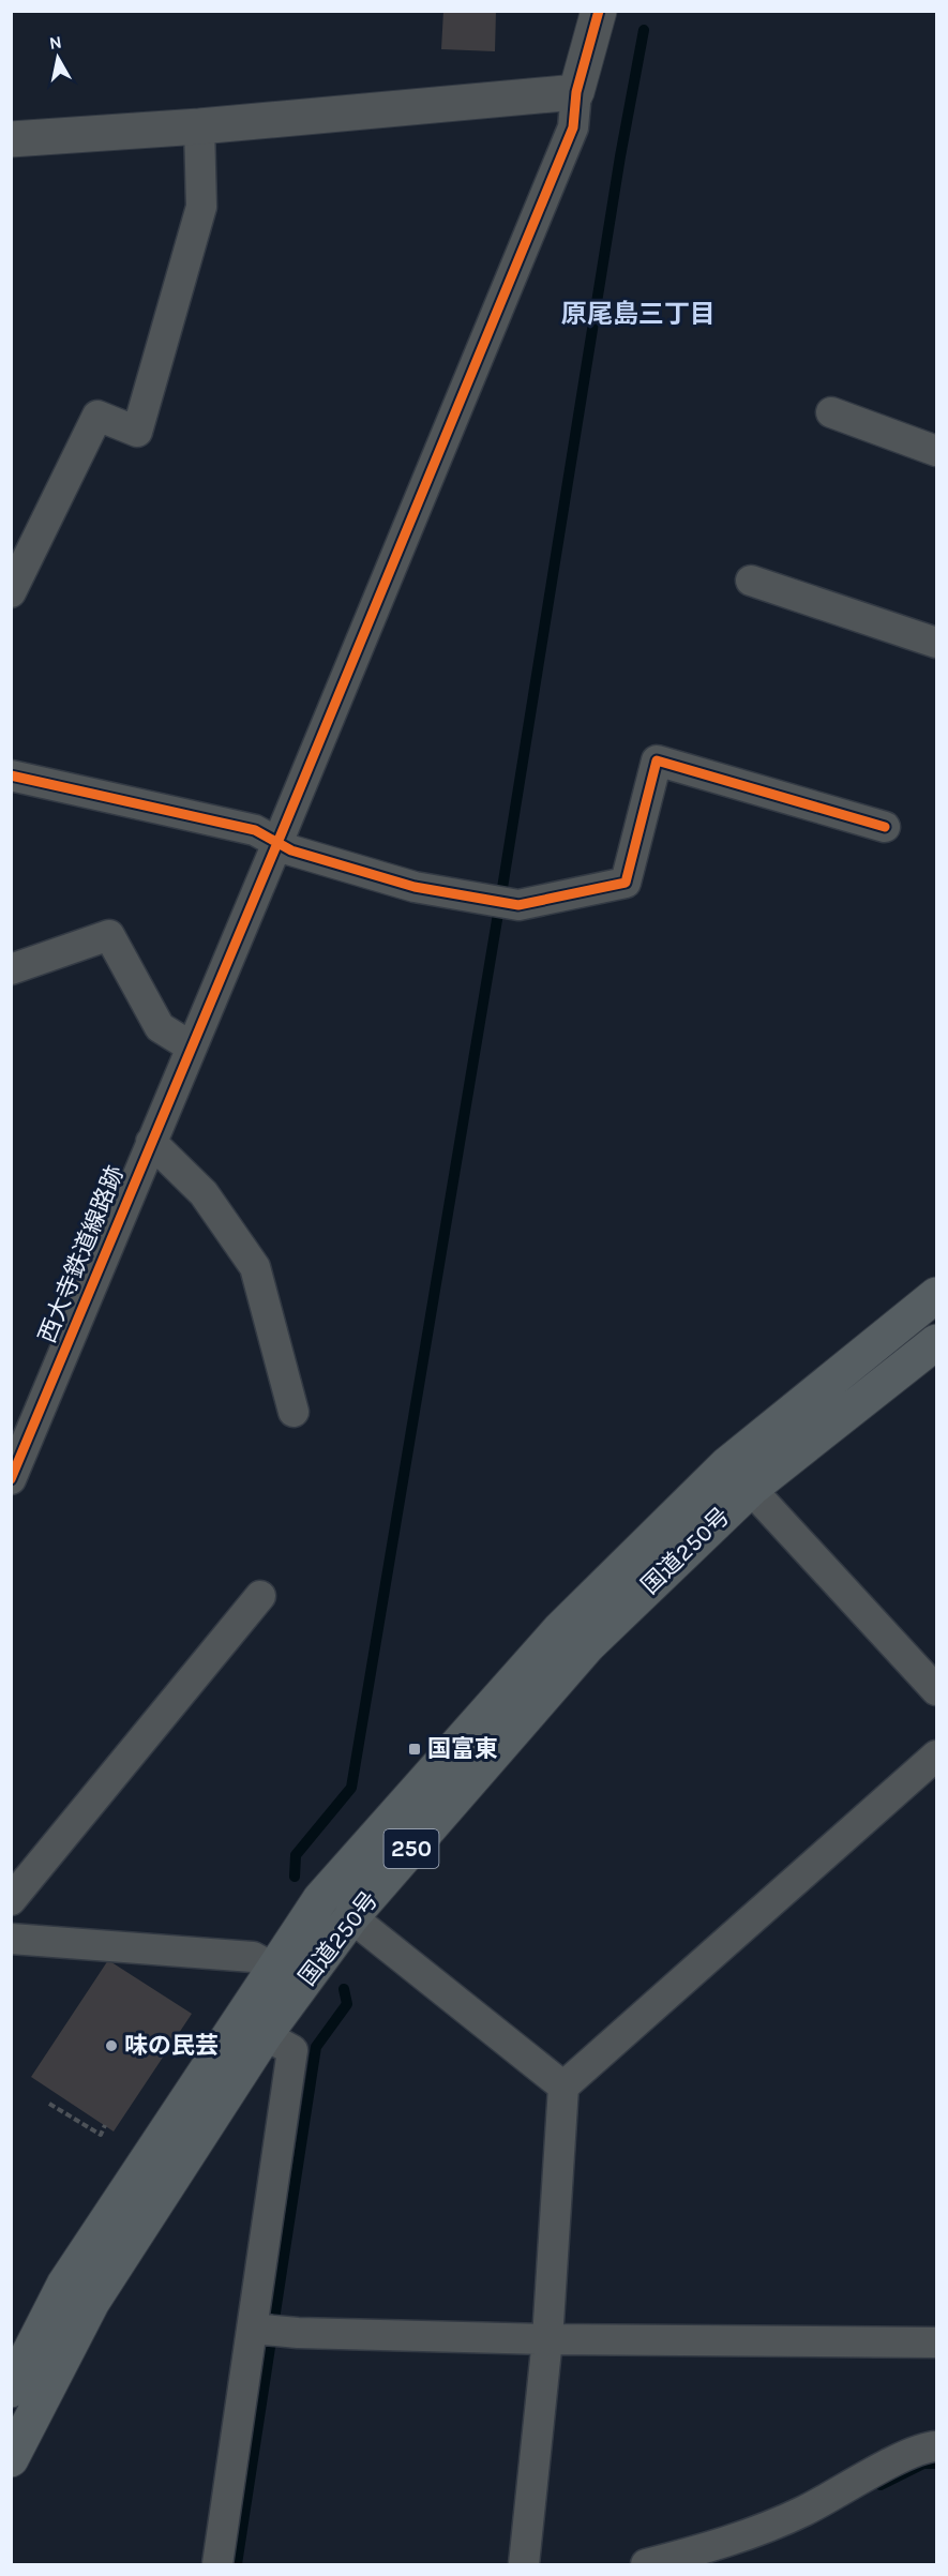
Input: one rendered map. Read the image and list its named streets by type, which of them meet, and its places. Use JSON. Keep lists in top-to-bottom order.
{
  "streets": {
    "highway": ["国道250号", "250"],
    "street": ["西大寺鉄道線路跡"]
  },
  "districts": ["原尾島三丁目"],
  "places": {
    "transit": ["国富東"],
    "other": ["味の民芸"]
  },
  "north": "top"
}
